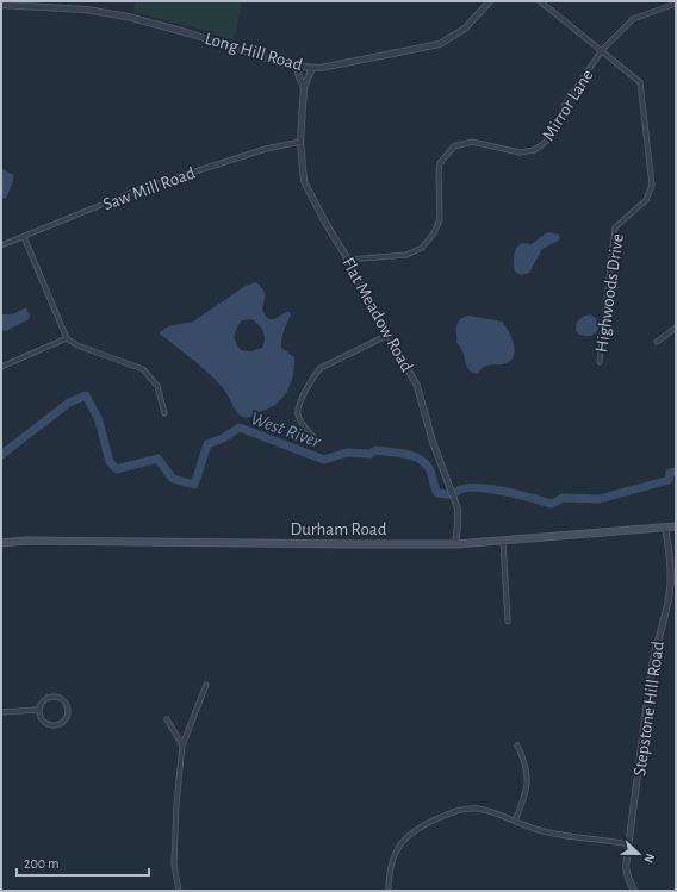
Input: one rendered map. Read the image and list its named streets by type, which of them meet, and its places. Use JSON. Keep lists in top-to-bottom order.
{
  "streets": {
    "main road": ["Durham Road"],
    "street": [
      "Long Hill Road",
      "Mirror Lane",
      "Saw Mill Road",
      "Highwoods Drive",
      "Flat Meadow Road",
      "Stepstone Hill Road"
    ]
  },
  "crossings": [
    ["Long Hill Road", "Flat Meadow Road"],
    ["Mirror Lane", "Highwoods Drive"],
    ["Mirror Lane", "Flat Meadow Road"],
    ["Saw Mill Road", "Flat Meadow Road"],
    ["Flat Meadow Road", "Durham Road"],
    ["Durham Road", "Stepstone Hill Road"]
  ],
  "water": ["West River"],
  "scale_bar": "200 m",
  "north": "right"
}
